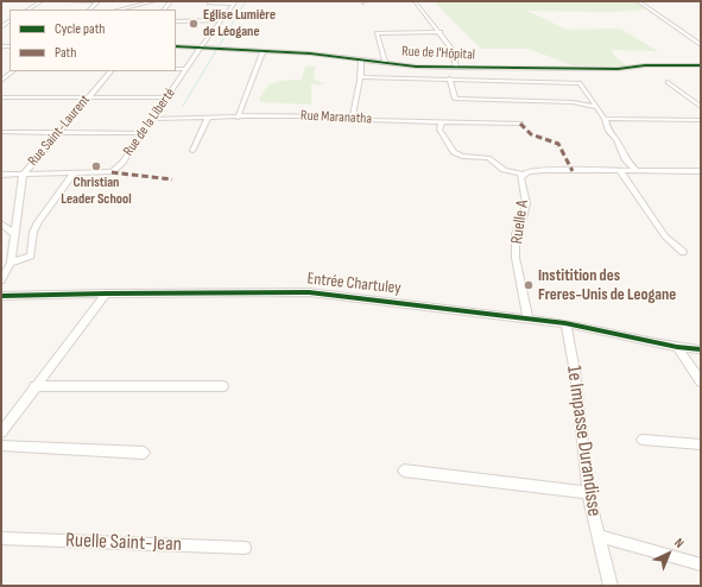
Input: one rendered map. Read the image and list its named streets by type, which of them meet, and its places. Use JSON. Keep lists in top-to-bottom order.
{
  "streets": {
    "street": [
      "Rue de l'Hôpital",
      "Rue Maranatha",
      "Rue de la Liberté",
      "Rue Saint-Laurent",
      "Ruelle A",
      "Entrée Chartuley",
      "1e Impasse Durandisse",
      "Ruelle Saint-Jean"
    ]
  },
  "crossings": [
    ["Rue de l'Hôpital", "Rue de la Liberté"],
    ["Rue Maranatha", "Rue de la Liberté"],
    ["Rue Maranatha", "Ruelle A"],
    ["Ruelle A", "Entrée Chartuley"],
    ["Entrée Chartuley", "1e Impasse Durandisse"]
  ],
  "places": ["Eglise Lumière de Léogane", "Christian Leader School", "Institition des Freres-Unis de Leogane"],
  "legend": ["Cycle path", "Path"],
  "north": "top right"
}
